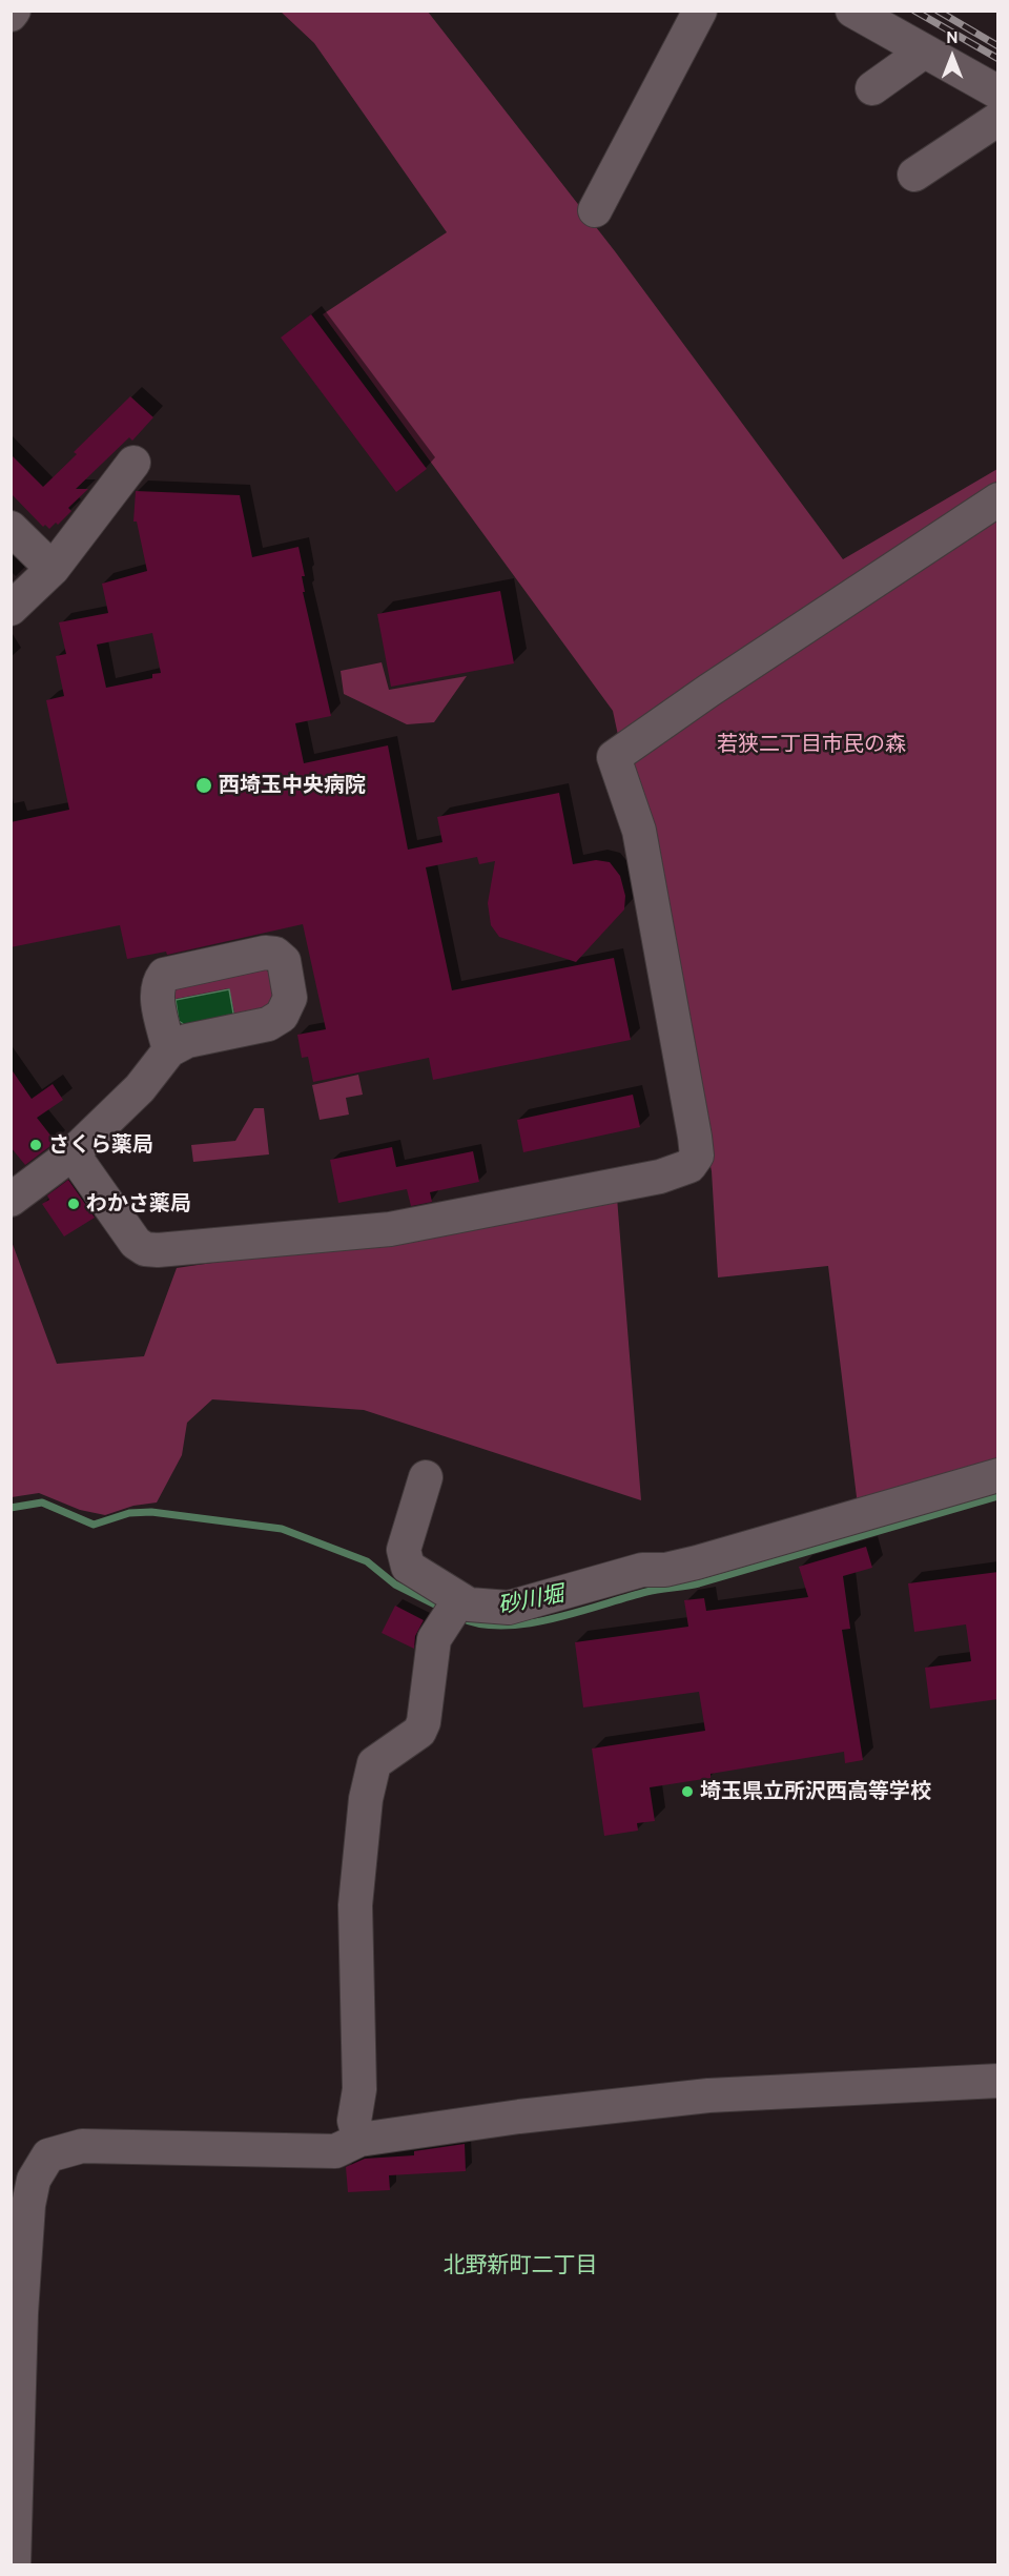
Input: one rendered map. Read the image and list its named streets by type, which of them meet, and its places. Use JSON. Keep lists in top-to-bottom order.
{
  "districts": ["北野新町二丁目"],
  "water": ["砂川堀"],
  "parks": ["若狭二丁目市民の森"],
  "places": [
    "西埼玉中央病院",
    "さくら薬局",
    "わかさ薬局",
    "埼玉県立所沢西高等学校"
  ],
  "north": "top"
}
